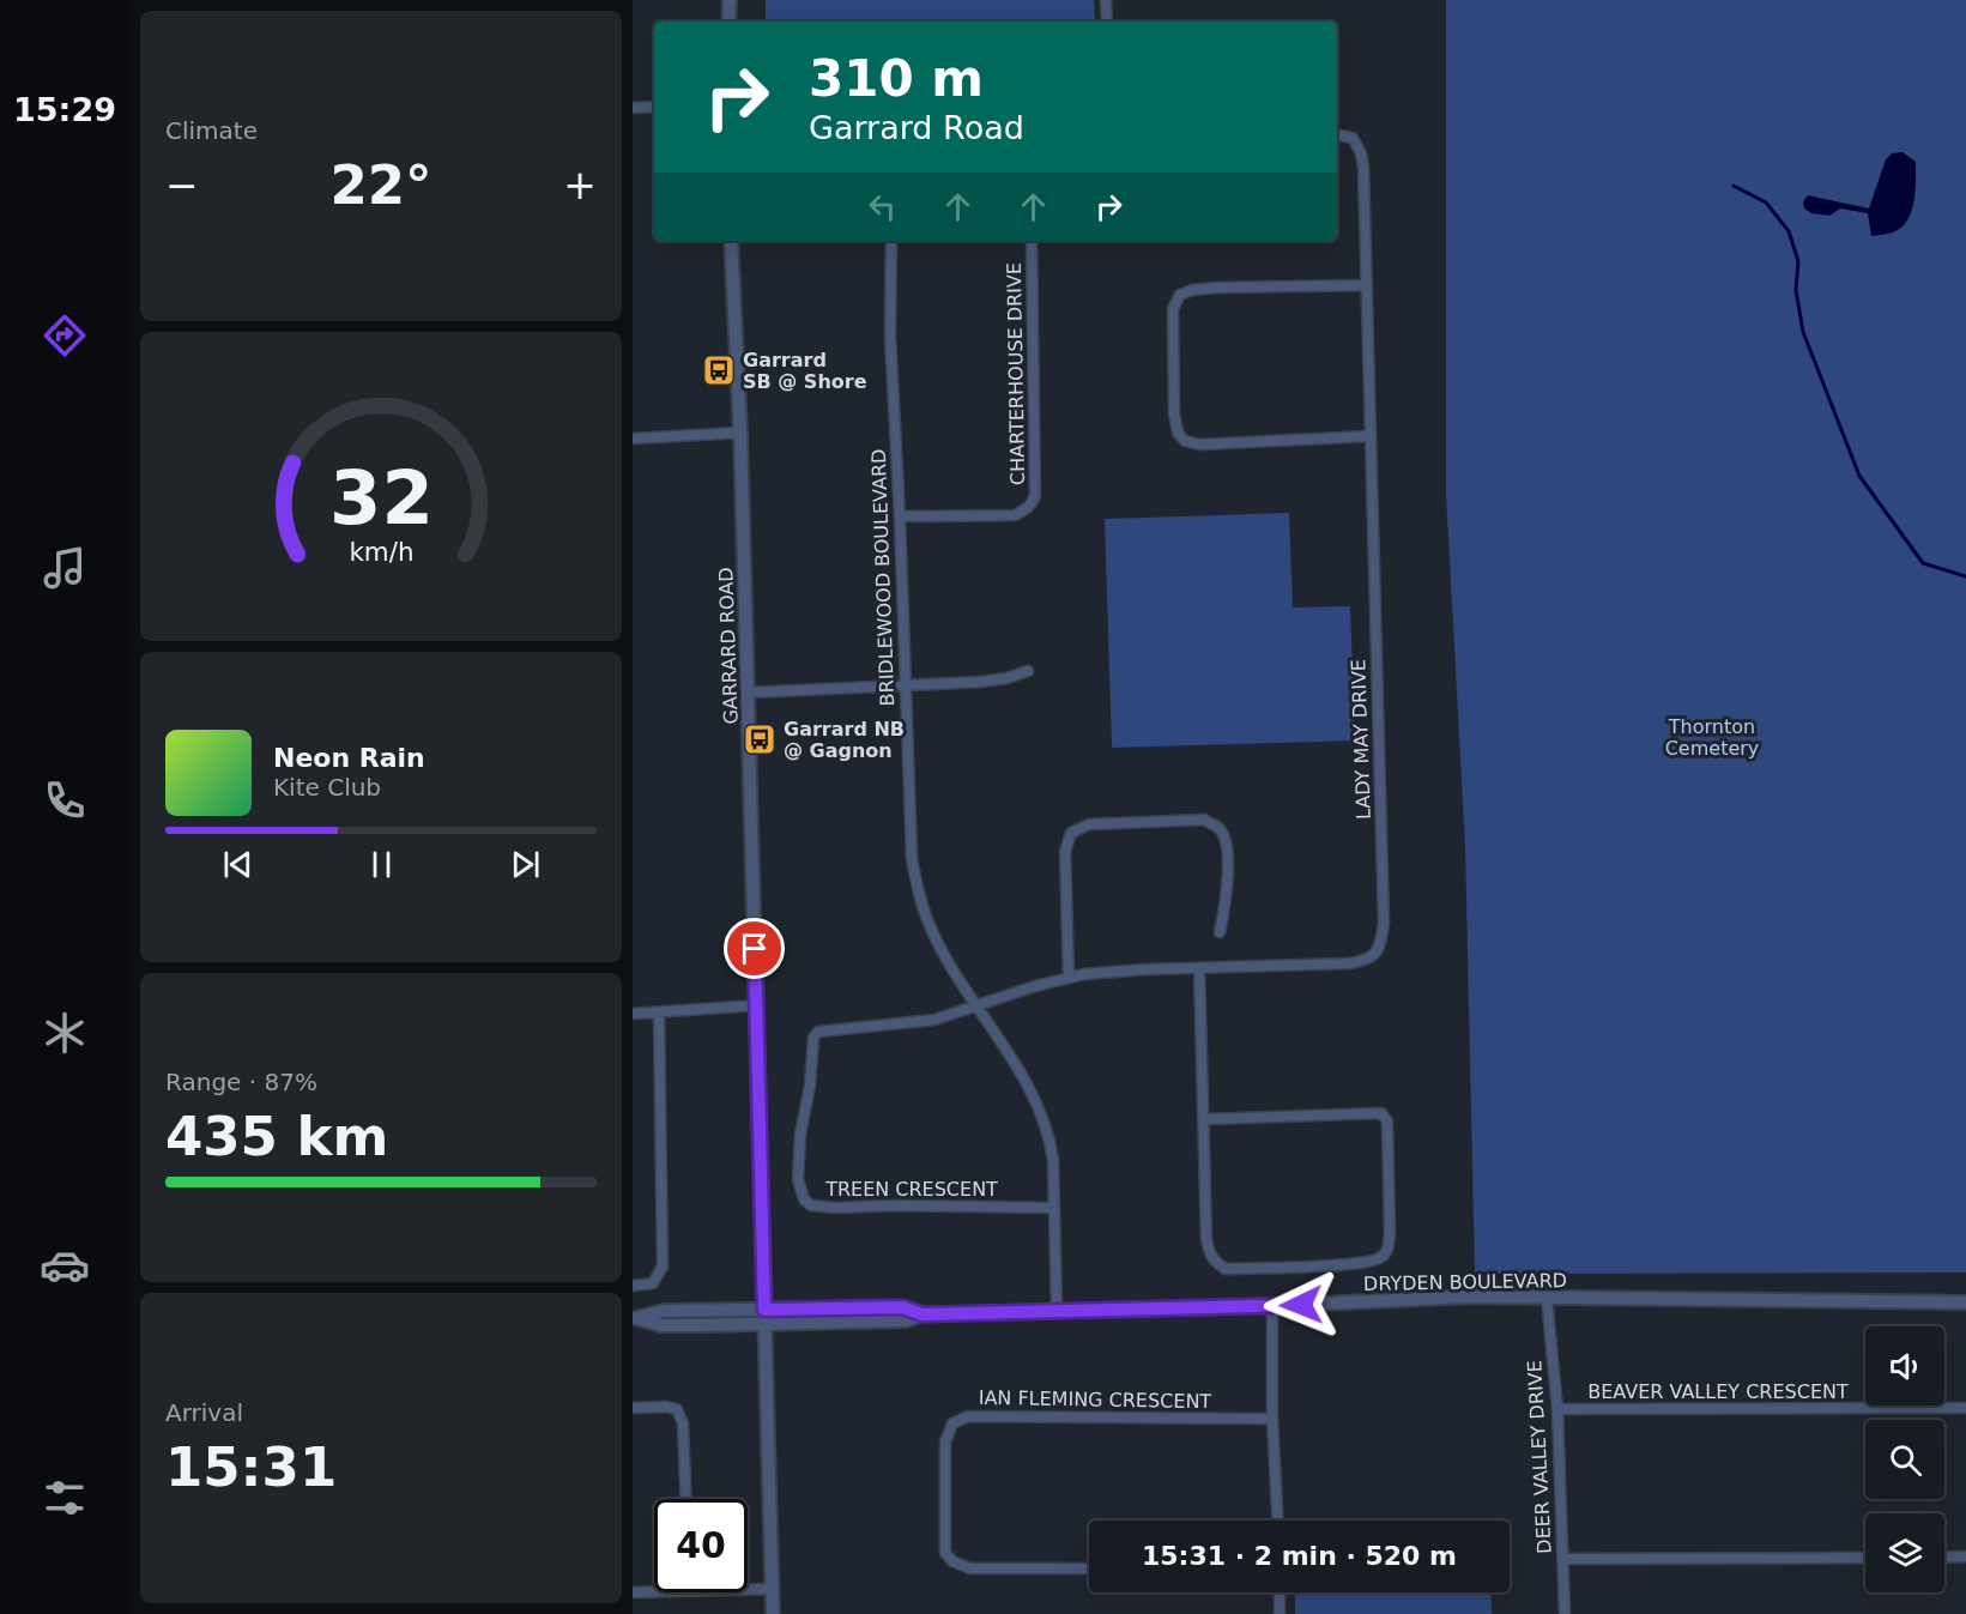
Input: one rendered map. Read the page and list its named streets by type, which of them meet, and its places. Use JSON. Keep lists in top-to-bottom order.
{
  "streets": {
    "street": [
      "CHARTERHOUSE DRIVE",
      "BRIDLEWOOD BOULEVARD",
      "GARRARD ROAD",
      "LADY MAY DRIVE",
      "TREEN CRESCENT",
      "DRYDEN BOULEVARD",
      "BEAVER VALLEY CRESCENT",
      "IAN FLEMING CRESCENT",
      "DEER VALLEY DRIVE"
    ]
  },
  "crossings": [
    ["CHARTERHOUSE DRIVE", "BRIDLEWOOD BOULEVARD"],
    ["BRIDLEWOOD BOULEVARD", "LADY MAY DRIVE"],
    ["BRIDLEWOOD BOULEVARD", "TREEN CRESCENT"],
    ["BRIDLEWOOD BOULEVARD", "DRYDEN BOULEVARD"],
    ["GARRARD ROAD", "DRYDEN BOULEVARD"],
    ["LADY MAY DRIVE", "TREEN CRESCENT"],
    ["DRYDEN BOULEVARD", "DEER VALLEY DRIVE"],
    ["BEAVER VALLEY CRESCENT", "DEER VALLEY DRIVE"]
  ],
  "parks": ["Thornton Cemetery"],
  "places": {
    "bus stop": ["Garrard SB @ Shore", "Garrard NB @ Gagnon"]
  },
  "page": {
    "tabs": "15:29",
    "tile": [
      "Climate",
      ["Range · 87%", "435 km"],
      ["Arrival", "15:31"]
    ],
    "turn": ["310 m", "Garrard Road"],
    "heat": ["−", "22°", "+"],
    "song": ["Neon Rain", "Kite Club"],
    "limit": "40",
    "trip": "15:31 · 2 min · 520 m",
    "gauge": ["32", "km/h"]
  }
}
